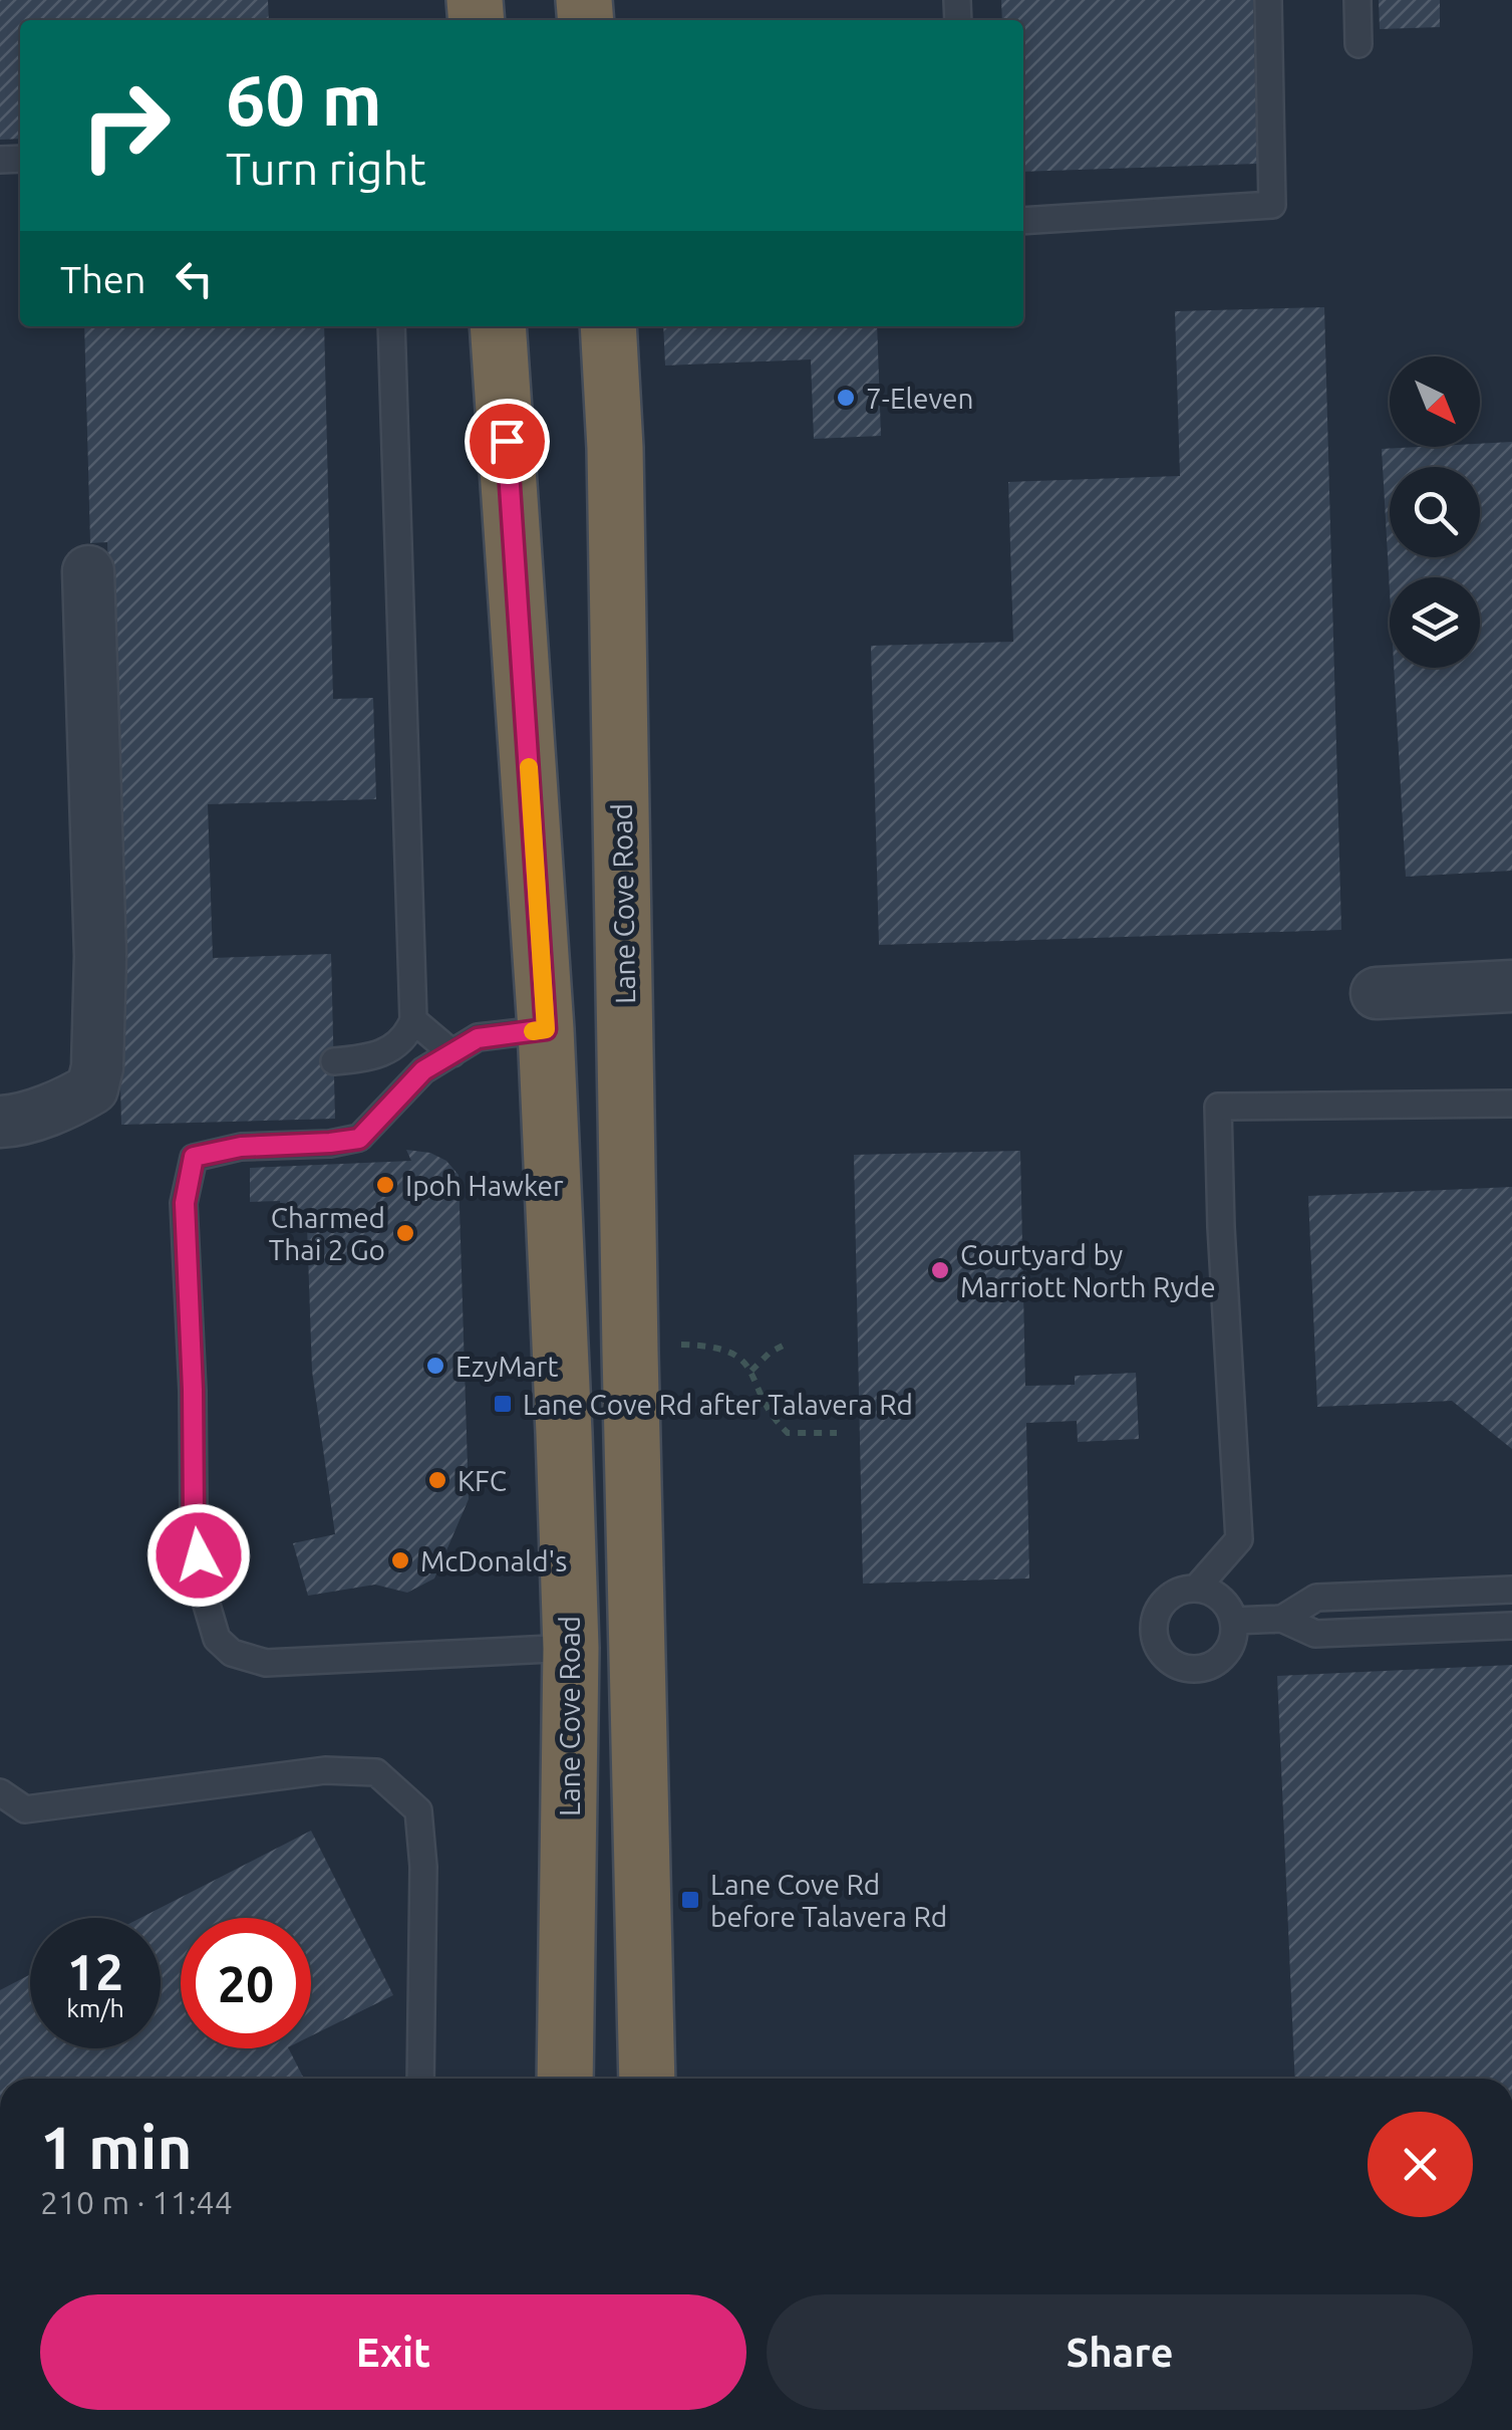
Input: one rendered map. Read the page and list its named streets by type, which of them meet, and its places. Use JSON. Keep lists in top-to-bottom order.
{
  "streets": {
    "highway": ["Lane Cove Road"]
  },
  "places": {
    "other": [
      "7-Eleven",
      "Ipoh Hawker",
      "Charmed Thai 2 Go",
      "Courtyard by Marriott North Ryde",
      "EzyMart",
      "KFC",
      "McDonald's"
    ],
    "transit": ["Lane Cove Rd after Talavera Rd", "Lane Cove Rd before Talavera Rd"]
  },
  "north": "bottom right",
  "page": {
    "turn": ["60 m", "Turn right"],
    "then": "Then",
    "speed": "12 km/h",
    "limit": "20",
    "heading": ["1 min", "210 m · 11:44"],
    "buttons": ["Exit", "Share"]
  }
}
